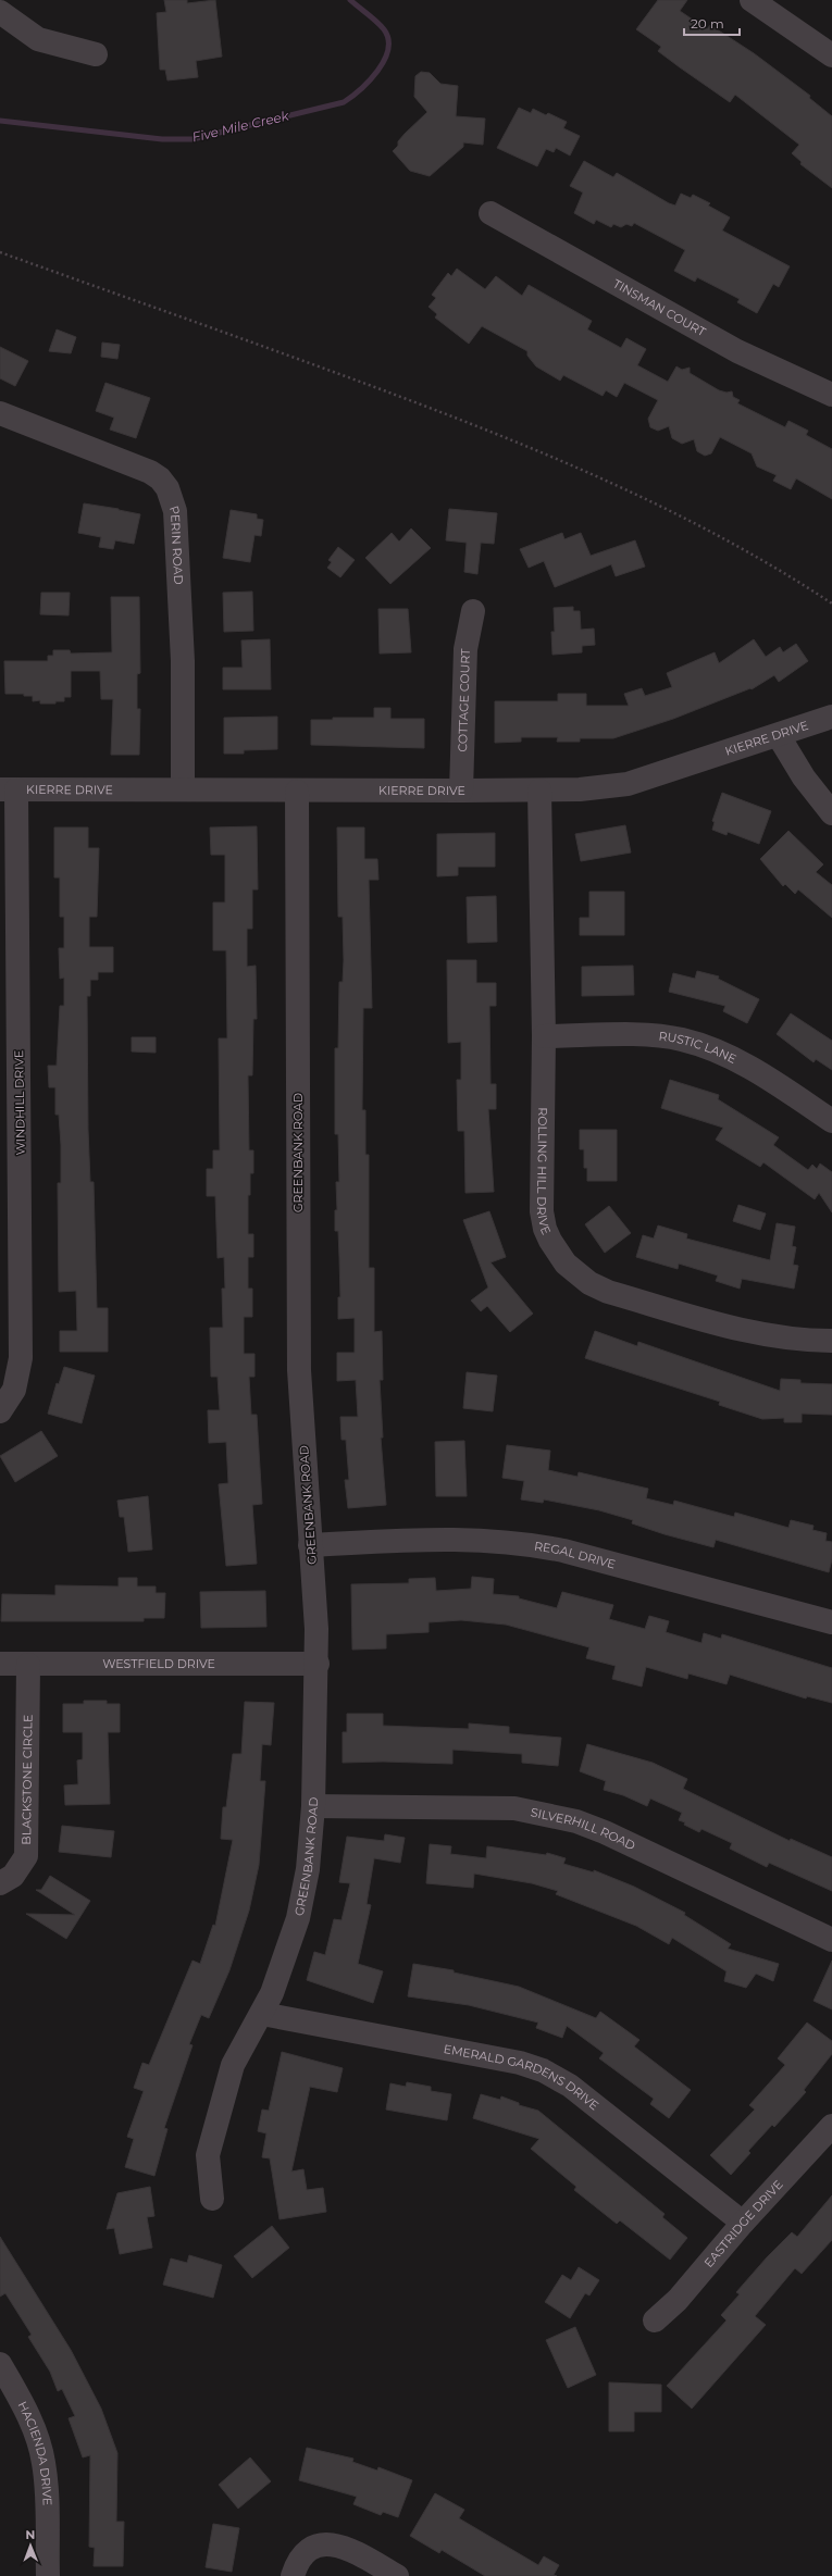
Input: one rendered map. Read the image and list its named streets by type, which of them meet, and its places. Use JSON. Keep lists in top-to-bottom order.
{
  "streets": {
    "street": [
      "TINSMAN COURT",
      "PERIN ROAD",
      "COTTAGE COURT",
      "KIERRE DRIVE",
      "RUSTIC LANE",
      "WINDHILL DRIVE",
      "GREENBANK ROAD",
      "ROLLING HILL DRIVE",
      "REGAL DRIVE",
      "WESTFIELD DRIVE",
      "BLACKSTONE CIRCLE",
      "SILVERHILL ROAD",
      "EMERALD GARDENS DRIVE",
      "EASTRIDGE DRIVE",
      "HACIENDA DRIVE"
    ]
  },
  "crossings": [
    ["PERIN ROAD", "KIERRE DRIVE"],
    ["COTTAGE COURT", "KIERRE DRIVE"],
    ["KIERRE DRIVE", "WINDHILL DRIVE"],
    ["KIERRE DRIVE", "GREENBANK ROAD"],
    ["KIERRE DRIVE", "ROLLING HILL DRIVE"],
    ["RUSTIC LANE", "ROLLING HILL DRIVE"],
    ["GREENBANK ROAD", "REGAL DRIVE"],
    ["GREENBANK ROAD", "WESTFIELD DRIVE"],
    ["GREENBANK ROAD", "SILVERHILL ROAD"],
    ["GREENBANK ROAD", "EMERALD GARDENS DRIVE"],
    ["WESTFIELD DRIVE", "BLACKSTONE CIRCLE"],
    ["EMERALD GARDENS DRIVE", "EASTRIDGE DRIVE"]
  ],
  "water": ["Five Mile Creek"],
  "scale_bar": "20 m",
  "north": "top"
}
